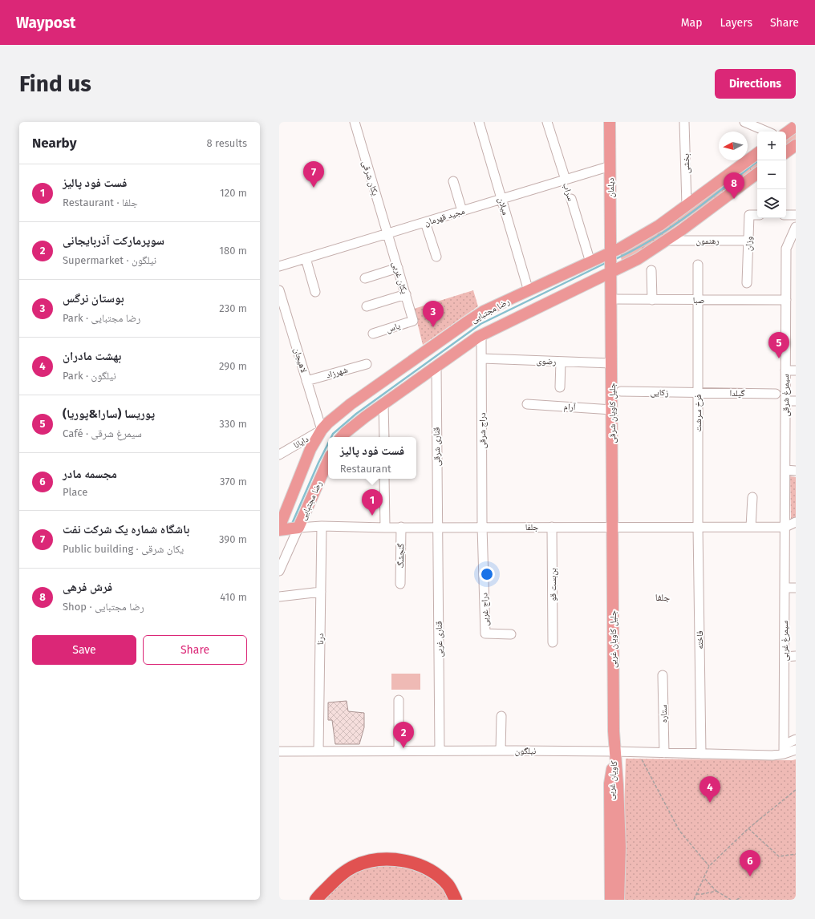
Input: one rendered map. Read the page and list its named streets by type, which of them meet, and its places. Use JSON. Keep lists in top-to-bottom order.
{
  "streets": {
    "main road": [
      "دیلمان",
      "رضا مجتبایی",
      "جلیل کاویان شرقی",
      "جلفا",
      "جلیل کاویان غربی",
      "کاویان غربی"
    ],
    "street": [
      "بخشی",
      "یکان شرقی",
      "سراب",
      "میلان",
      "مجید قهرمان",
      "رهنمون",
      "وزان",
      "یکان غربی",
      "صبا",
      "یاس",
      "لاهیجان",
      "رضوی",
      "شهرزاد",
      "زکایی",
      "گیلدا",
      "سیمرغ شرقی",
      "آرام",
      "فرخ سرشت",
      "دراج شرقی",
      "دایانا",
      "قناری شرقی",
      "گنجشگ",
      "بن‌بست قو",
      "دراج غربی",
      "درنا",
      "قناری غربی",
      "فاخته",
      "سیمرغ غربی",
      "ستاره",
      "نیلگون"
    ]
  },
  "crossings": [
    ["بخشی", "رضا مجتبایی"],
    ["یکان شرقی", "مجید قهرمان"],
    ["یکان شرقی", "یکان غربی"],
    ["دیلمان", "مجید قهرمان"],
    ["دیلمان", "رضا مجتبایی"],
    ["دیلمان", "جلیل کاویان شرقی"],
    ["سراب", "مجید قهرمان"],
    ["سراب", "رضا مجتبایی"],
    ["میلان", "مجید قهرمان"],
    ["میلان", "رضا مجتبایی"],
    ["مجید قهرمان", "یکان غربی"],
    ["رهنمون", "وزان"],
    ["رهنمون", "رضا مجتبایی"],
    ["یکان غربی", "یاس"],
    ["صبا", "سیمرغ شرقی"],
    ["صبا", "جلیل کاویان شرقی"],
    ["صبا", "فرخ سرشت"],
    ["رضا مجتبایی", "لاهیجان"],
    ["رضا مجتبایی", "جلیل کاویان شرقی"],
    ["رضا مجتبایی", "دراج شرقی"],
    ["رضا مجتبایی", "دایانا"],
    ["رضا مجتبایی", "قناری شرقی"],
    ["رضا مجتبایی", "جلفا"],
    ["لاهیجان", "شهرزاد"],
    ["لاهیجان", "دایانا"],
    ["رضوی", "جلیل کاویان شرقی"],
    ["رضوی", "دراج شرقی"],
    ["زکایی", "گیلدا"],
    ["زکایی", "فرخ سرشت"],
    ["گیلدا", "فرخ سرشت"],
    ["سیمرغ شرقی", "جلفا"],
    ["سیمرغ شرقی", "سیمرغ غربی"],
    ["آرام", "جلیل کاویان شرقی"],
    ["جلیل کاویان شرقی", "جلفا"],
    ["جلیل کاویان شرقی", "جلیل کاویان غربی"],
    ["فرخ سرشت", "جلفا"],
    ["فرخ سرشت", "فاخته"],
    ["دراج شرقی", "جلفا"],
    ["دراج شرقی", "دراج غربی"],
    ["قناری شرقی", "جلفا"],
    ["قناری شرقی", "قناری غربی"],
    ["جلفا", "گنجشگ"],
    ["جلفا", "بن‌بست قو"],
    ["جلفا", "دراج غربی"],
    ["جلفا", "درنا"],
    ["جلفا", "قناری غربی"],
    ["جلفا", "جلیل کاویان غربی"],
    ["جلفا", "فاخته"],
    ["جلفا", "سیمرغ غربی"],
    ["درنا", "نیلگون"],
    ["قناری غربی", "نیلگون"],
    ["جلیل کاویان غربی", "نیلگون"],
    ["جلیل کاویان غربی", "کاویان غربی"],
    ["فاخته", "نیلگون"],
    ["سیمرغ غربی", "نیلگون"],
    ["ستاره", "نیلگون"],
    ["نیلگون", "کاویان غربی"]
  ],
  "districts": ["جلفا"],
  "north": "left",
  "page": {
    "header": "Waypost",
    "nav": ["Map", "Layers", "Share"],
    "buttons": [
      "Directions",
      ["Save", "Share"]
    ],
    "title": "Find us",
    "heading": ["Nearby", "8 results"],
    "map_buttons": ["+", "−"],
    "pins": [
      "7",
      "8",
      "3",
      "5",
      "1",
      "2",
      "4",
      "6"
    ],
    "list": [
      {
        "mark": "1",
        "name": "فست فود پالیز",
        "note": "Restaurant · جلفا",
        "value": "120 m"
      },
      {
        "mark": "2",
        "name": "سوپرمارکت آذربایجانی",
        "note": "Supermarket · نیلگون",
        "value": "180 m"
      },
      {
        "mark": "3",
        "name": "بوستان نرگس",
        "note": "Park · رضا مجتبایی",
        "value": "230 m"
      },
      {
        "mark": "4",
        "name": "بهشت مادران",
        "note": "Park · نیلگون",
        "value": "290 m"
      },
      {
        "mark": "5",
        "name": "پوریسا (سارا&پوریا)",
        "note": "Café · سیمرغ شرقی",
        "value": "330 m"
      },
      {
        "mark": "6",
        "name": "مجسمه مادر",
        "note": "Place",
        "value": "370 m"
      },
      {
        "mark": "7",
        "name": "باشگاه شماره یک شرکت نفت",
        "note": "Public building · یکان شرقی",
        "value": "390 m"
      },
      {
        "mark": "8",
        "name": "فرش فرهی",
        "note": "Shop · رضا مجتبایی",
        "value": "410 m"
      }
    ],
    "popup": ["فست فود پالیز", "Restaurant"]
  }
}
